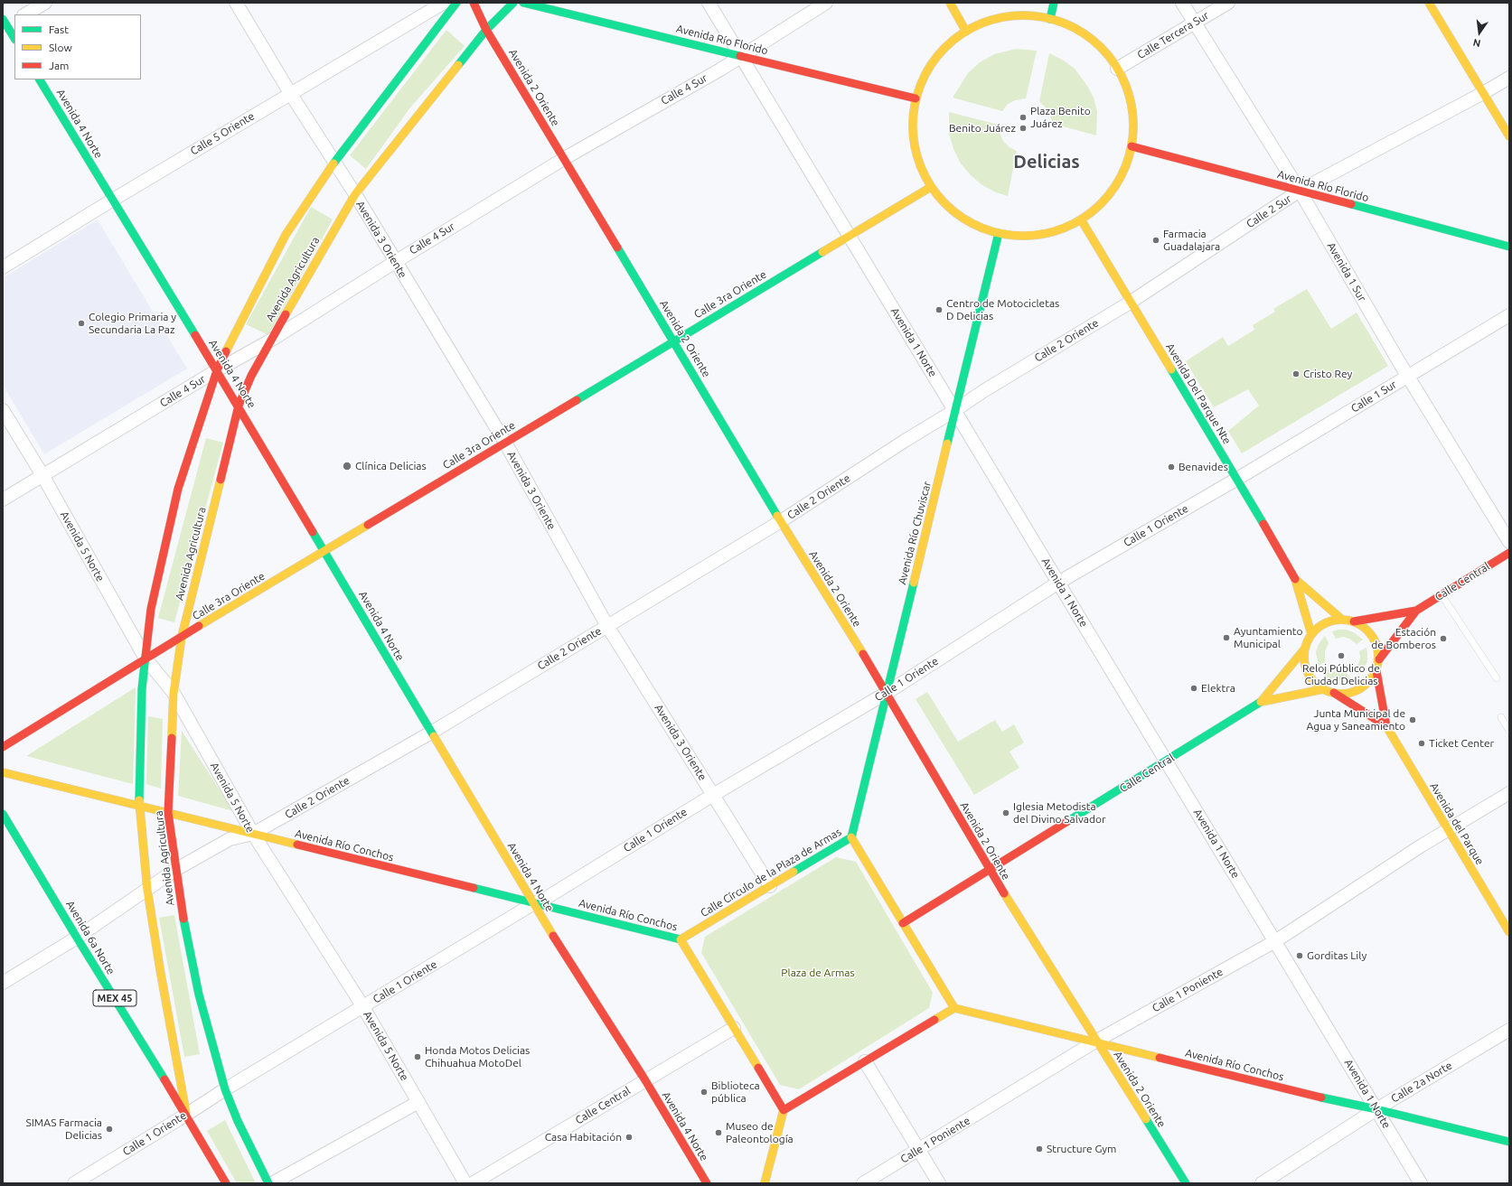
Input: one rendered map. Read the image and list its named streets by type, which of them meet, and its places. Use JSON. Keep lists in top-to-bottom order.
{
  "streets": {
    "main road": [
      "Avenida Río Florido",
      "Avenida 2 Oriente",
      "Avenida 4 Norte",
      "Avenida Agricultura",
      "Calle 3ra Oriente",
      "Avenida Del Parque Nte",
      "Avenida Río Chuviscar",
      "Calle Central",
      "Avenida del Parque",
      "Avenida Río Conchos",
      "Calle Círculo de la Plaza de Armas",
      "Avenida 6a Norte",
      "MEX 45"
    ],
    "street": [
      "Calle Tercera Sur",
      "Calle 4 Sur",
      "Calle 5 Oriente",
      "Calle 2 Sur",
      "Avenida 3 Oriente",
      "Avenida 1 Sur",
      "Calle 2 Oriente",
      "Avenida 1 Norte",
      "Calle 1 Sur",
      "Calle 1 Oriente",
      "Avenida 5 Norte",
      "Calle 1 Poniente",
      "Calle 2a Norte"
    ]
  },
  "crossings": [
    ["Calle Tercera Sur", "Avenida 1 Sur"],
    ["Avenida Río Florido", "Calle 4 Sur"],
    ["Avenida Río Florido", "Calle 2 Sur"],
    ["Avenida Río Florido", "Avenida 1 Sur"],
    ["Avenida Río Florido", "Avenida 1 Norte"],
    ["Avenida 2 Oriente", "Calle 4 Sur"],
    ["Avenida 2 Oriente", "Avenida Agricultura"],
    ["Avenida 2 Oriente", "Calle 3ra Oriente"],
    ["Avenida 2 Oriente", "Calle 2 Oriente"],
    ["Avenida 2 Oriente", "Calle 1 Oriente"],
    ["Avenida 2 Oriente", "Avenida Río Chuviscar"],
    ["Avenida 2 Oriente", "Calle Central"],
    ["Avenida 2 Oriente", "Avenida Río Conchos"],
    ["Avenida 2 Oriente", "Calle 1 Poniente"],
    ["Calle 4 Sur", "Avenida 4 Norte"],
    ["Calle 4 Sur", "Avenida 3 Oriente"],
    ["Calle 4 Sur", "Avenida Agricultura"],
    ["Calle 4 Sur", "Avenida 1 Norte"],
    ["Calle 4 Sur", "Avenida 5 Norte"],
    ["Avenida 4 Norte", "Calle 5 Oriente"],
    ["Avenida 4 Norte", "Avenida Agricultura"],
    ["Avenida 4 Norte", "Calle 3ra Oriente"],
    ["Avenida 4 Norte", "Calle 2 Oriente"],
    ["Avenida 4 Norte", "Calle 1 Oriente"],
    ["Avenida 4 Norte", "Calle Central"],
    ["Avenida 4 Norte", "Avenida Río Conchos"],
    ["Calle 5 Oriente", "Avenida 3 Oriente"],
    ["Calle 2 Sur", "Avenida 1 Sur"],
    ["Calle 2 Sur", "Calle 2 Oriente"],
    ["Calle 2 Sur", "Avenida Del Parque Nte"],
    ["Avenida 3 Oriente", "Avenida Agricultura"],
    ["Avenida 3 Oriente", "Calle 3ra Oriente"],
    ["Avenida 3 Oriente", "Calle 2 Oriente"],
    ["Avenida 3 Oriente", "Calle 1 Oriente"],
    ["Avenida 3 Oriente", "Calle Círculo de la Plaza de Armas"],
    ["Avenida 1 Sur", "Calle 1 Sur"],
    ["Avenida Agricultura", "Calle 3ra Oriente"],
    ["Avenida Agricultura", "Calle 2 Oriente"],
    ["Avenida Agricultura", "Calle 1 Oriente"],
    ["Avenida Agricultura", "Avenida 5 Norte"],
    ["Avenida Agricultura", "Avenida Río Conchos"],
    ["Avenida Agricultura", "Avenida 6a Norte"],
    ["Calle 3ra Oriente", "Avenida 1 Norte"],
    ["Calle 3ra Oriente", "Avenida 5 Norte"],
    ["Calle 2 Oriente", "Avenida 1 Norte"],
    ["Calle 2 Oriente", "Avenida Del Parque Nte"],
    ["Calle 2 Oriente", "Avenida Río Chuviscar"],
    ["Calle 2 Oriente", "Avenida 5 Norte"],
    ["Calle 2 Oriente", "Avenida Río Conchos"],
    ["Calle 2 Oriente", "Avenida 6a Norte"],
    ["Avenida 1 Norte", "Calle 1 Oriente"],
    ["Avenida 1 Norte", "Avenida Río Chuviscar"],
    ["Avenida 1 Norte", "Calle Central"],
    ["Avenida 1 Norte", "Avenida Río Conchos"],
    ["Avenida 1 Norte", "Calle 1 Poniente"],
    ["Avenida 1 Norte", "Calle 2a Norte"],
    ["Avenida Del Parque Nte", "Calle 1 Sur"],
    ["Avenida Del Parque Nte", "Calle 1 Oriente"],
    ["Calle 1 Sur", "Calle 1 Oriente"],
    ["Calle 1 Oriente", "Avenida Río Chuviscar"],
    ["Calle 1 Oriente", "Avenida 5 Norte"],
    ["Calle 1 Oriente", "Avenida Río Conchos"],
    ["Calle 1 Oriente", "Avenida 6a Norte"],
    ["Avenida Río Chuviscar", "Calle Círculo de la Plaza de Armas"],
    ["Avenida 5 Norte", "Avenida Río Conchos"],
    ["Calle Central", "Calle Círculo de la Plaza de Armas"],
    ["Avenida del Parque", "Calle 1 Poniente"],
    ["Avenida Río Conchos", "Calle Círculo de la Plaza de Armas"],
    ["Avenida Río Conchos", "Calle 1 Poniente"],
    ["Avenida Río Conchos", "Calle 2a Norte"]
  ],
  "districts": ["Delicias"],
  "parks": ["Plaza de Armas"],
  "places": [
    "Plaza Benito Juárez",
    "Benito Juárez",
    "Farmacia Guadalajara",
    "Centro de Motocicletas D Delicias",
    "Colegio Primaria y Secundaria La Paz",
    "Cristo Rey",
    "Clínica Delicias",
    "Benavides",
    "Ayuntamiento Municipal",
    "Estación de Bomberos",
    "Reloj Público de Ciudad Delicias",
    "Elektra",
    "Junta Municipal de Agua y Saneamiento",
    "Ticket Center",
    "Iglesia Metodista del Divino Salvador",
    "Gorditas Lily",
    "Honda Motos Delicias Chihuahua MotoDel",
    "Biblioteca pública",
    "SIMAS Farmacia Delicias",
    "Museo de Paleontología",
    "Casa Habitación",
    "Structure Gym"
  ],
  "legend": ["Fast", "Slow", "Jam"],
  "north": "bottom"
}
